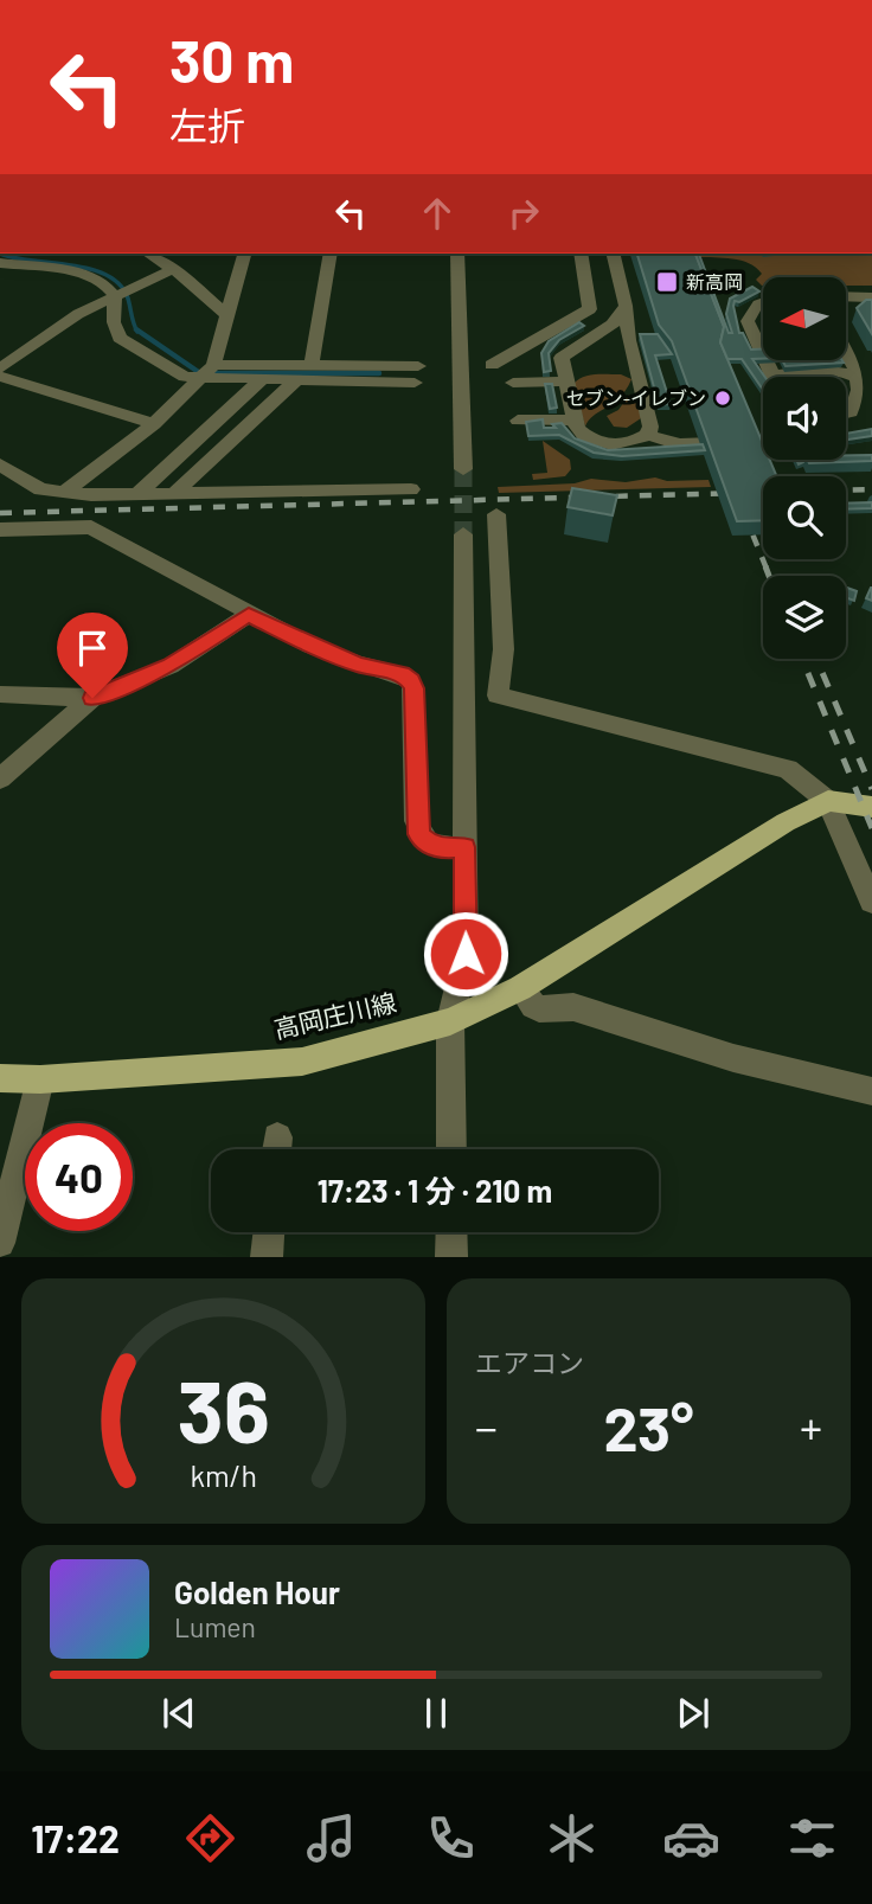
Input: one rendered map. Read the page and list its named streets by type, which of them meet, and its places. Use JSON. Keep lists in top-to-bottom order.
{
  "streets": {
    "main road": ["高岡庄川線"]
  },
  "places": {
    "transit": ["新高岡"],
    "other": ["セブン-イレブン"]
  },
  "north": "left",
  "page": {
    "turn": ["30 m", "左折"],
    "limit": "40",
    "trip": "17:23 · 1 分 · 210 m",
    "tile": "エアコン",
    "heat": ["−", "23°", "+"],
    "song": ["Golden Hour", "Lumen"],
    "tabs": "17:22",
    "gauge": ["36", "km/h"]
  }
}
